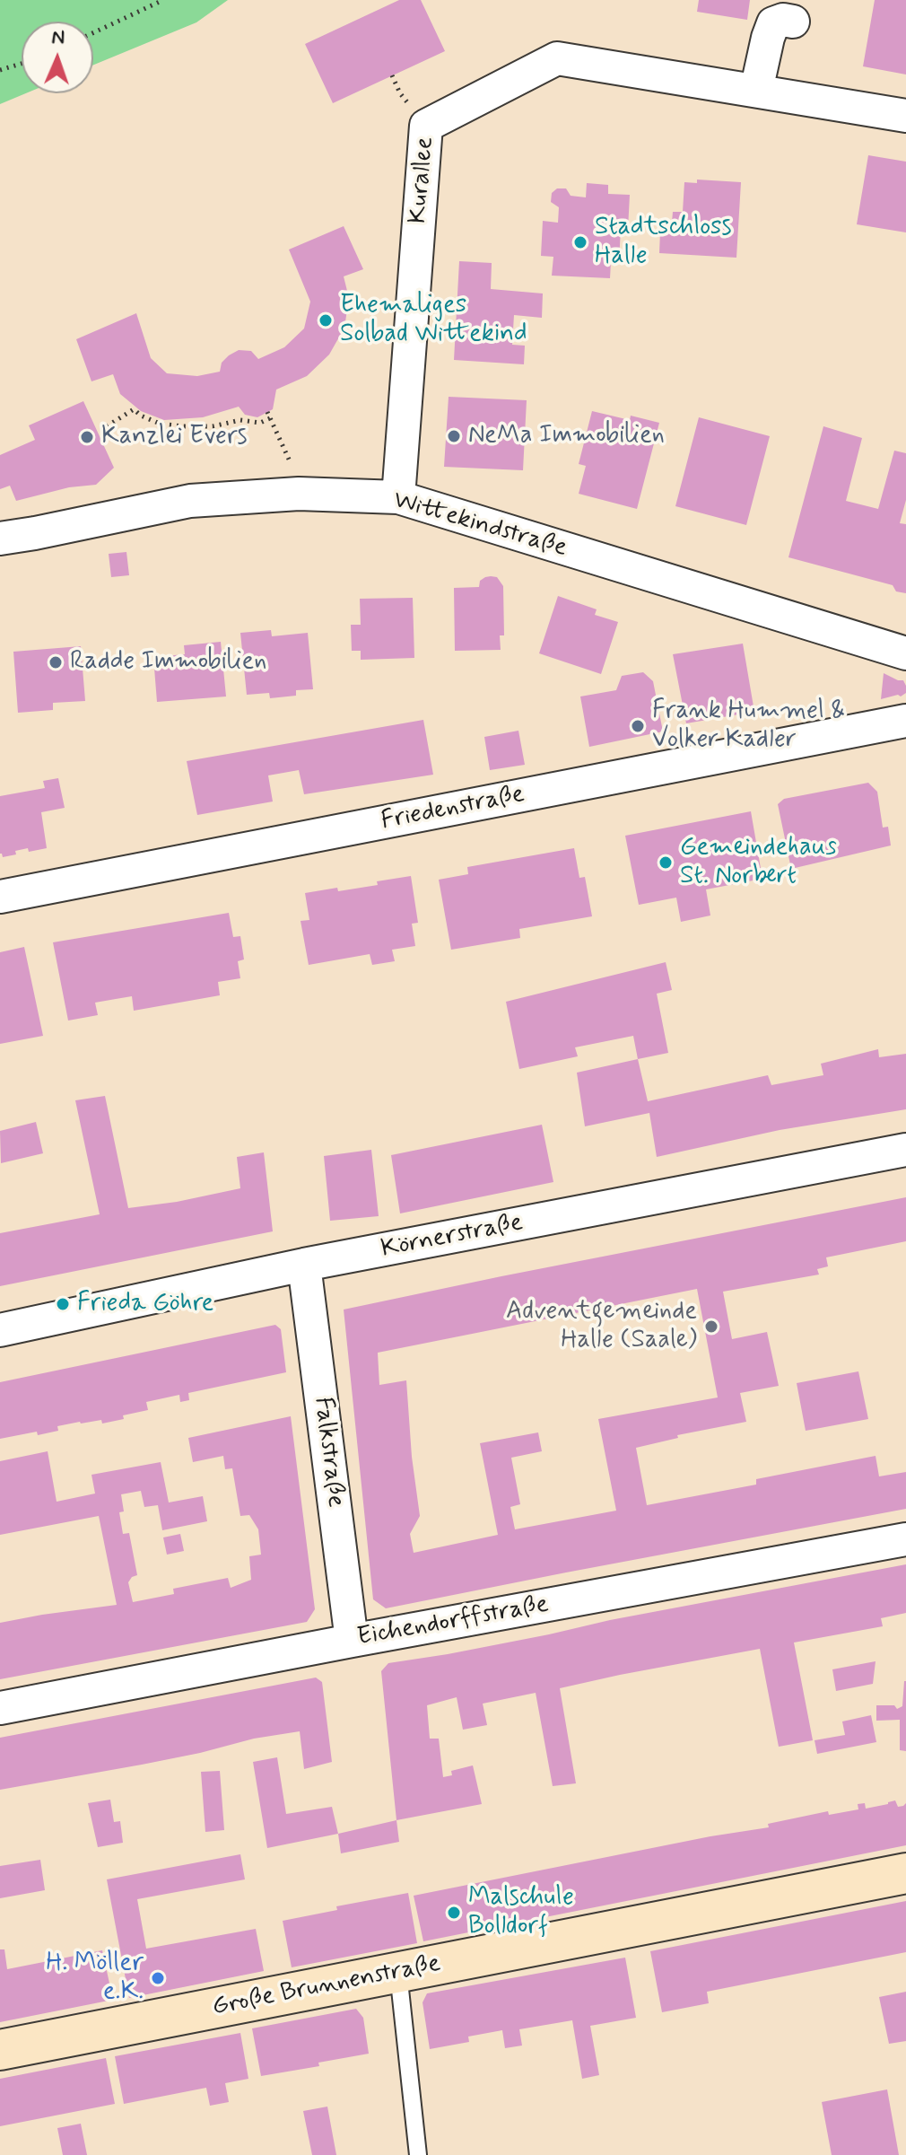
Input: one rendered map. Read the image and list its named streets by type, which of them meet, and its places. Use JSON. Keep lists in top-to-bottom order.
{
  "streets": {
    "main road": ["Große Brunnenstraße"],
    "street": [
      "Kurallee",
      "Wittekindstraße",
      "Friedenstraße",
      "Körnerstraße",
      "Falkstraße",
      "Eichendorffstraße"
    ]
  },
  "crossings": [
    ["Kurallee", "Wittekindstraße"],
    ["Körnerstraße", "Falkstraße"],
    ["Falkstraße", "Eichendorffstraße"]
  ],
  "places": [
    "Stadtschloss Halle",
    "Ehemaliges Solbad Wittekind",
    "NeMa Immobilien",
    "Kanzlei Evers",
    "Radde Immobilien",
    "Frank Hummel & Volker Kadler",
    "Gemeindehaus St. Norbert",
    "Frieda Göhre",
    "Adventgemeinde Halle (Saale)",
    "Malschule Bolldorf",
    "H. Möller e.K."
  ],
  "north": "top"
}
